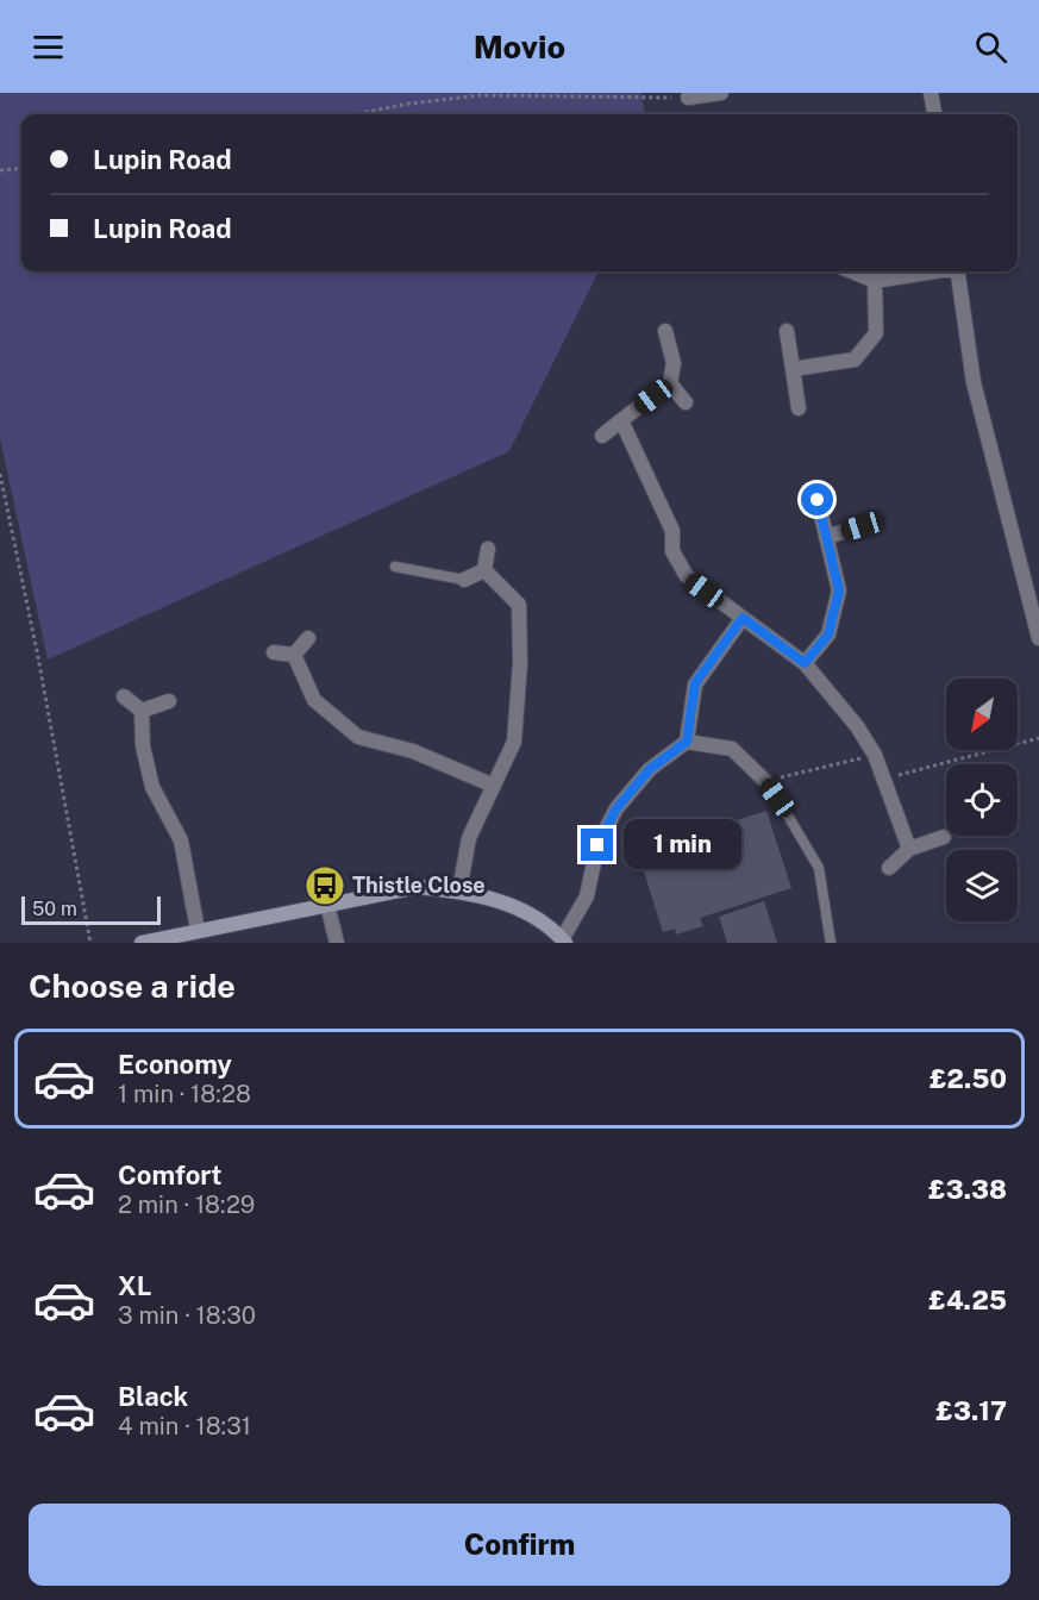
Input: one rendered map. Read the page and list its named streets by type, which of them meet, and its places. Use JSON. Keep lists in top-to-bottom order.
{
  "places": {
    "bus stop": ["Thistle Close"]
  },
  "scale_bar": "50 m",
  "north": "bottom left",
  "page": {
    "header": "Movio",
    "banner": ["Lupin Road", "Lupin Road"],
    "bubble": "1 min",
    "scale": "50 m",
    "heading": "Choose a ride",
    "list": [
      {
        "name": "Economy",
        "note": "1 min · 18:28",
        "value": "£2.50"
      },
      {
        "name": "Comfort",
        "note": "2 min · 18:29",
        "value": "£3.38"
      },
      {
        "name": "XL",
        "note": "3 min · 18:30",
        "value": "£4.25"
      },
      {
        "name": "Black",
        "note": "4 min · 18:31",
        "value": "£3.17"
      }
    ],
    "buttons": "Confirm"
  }
}
